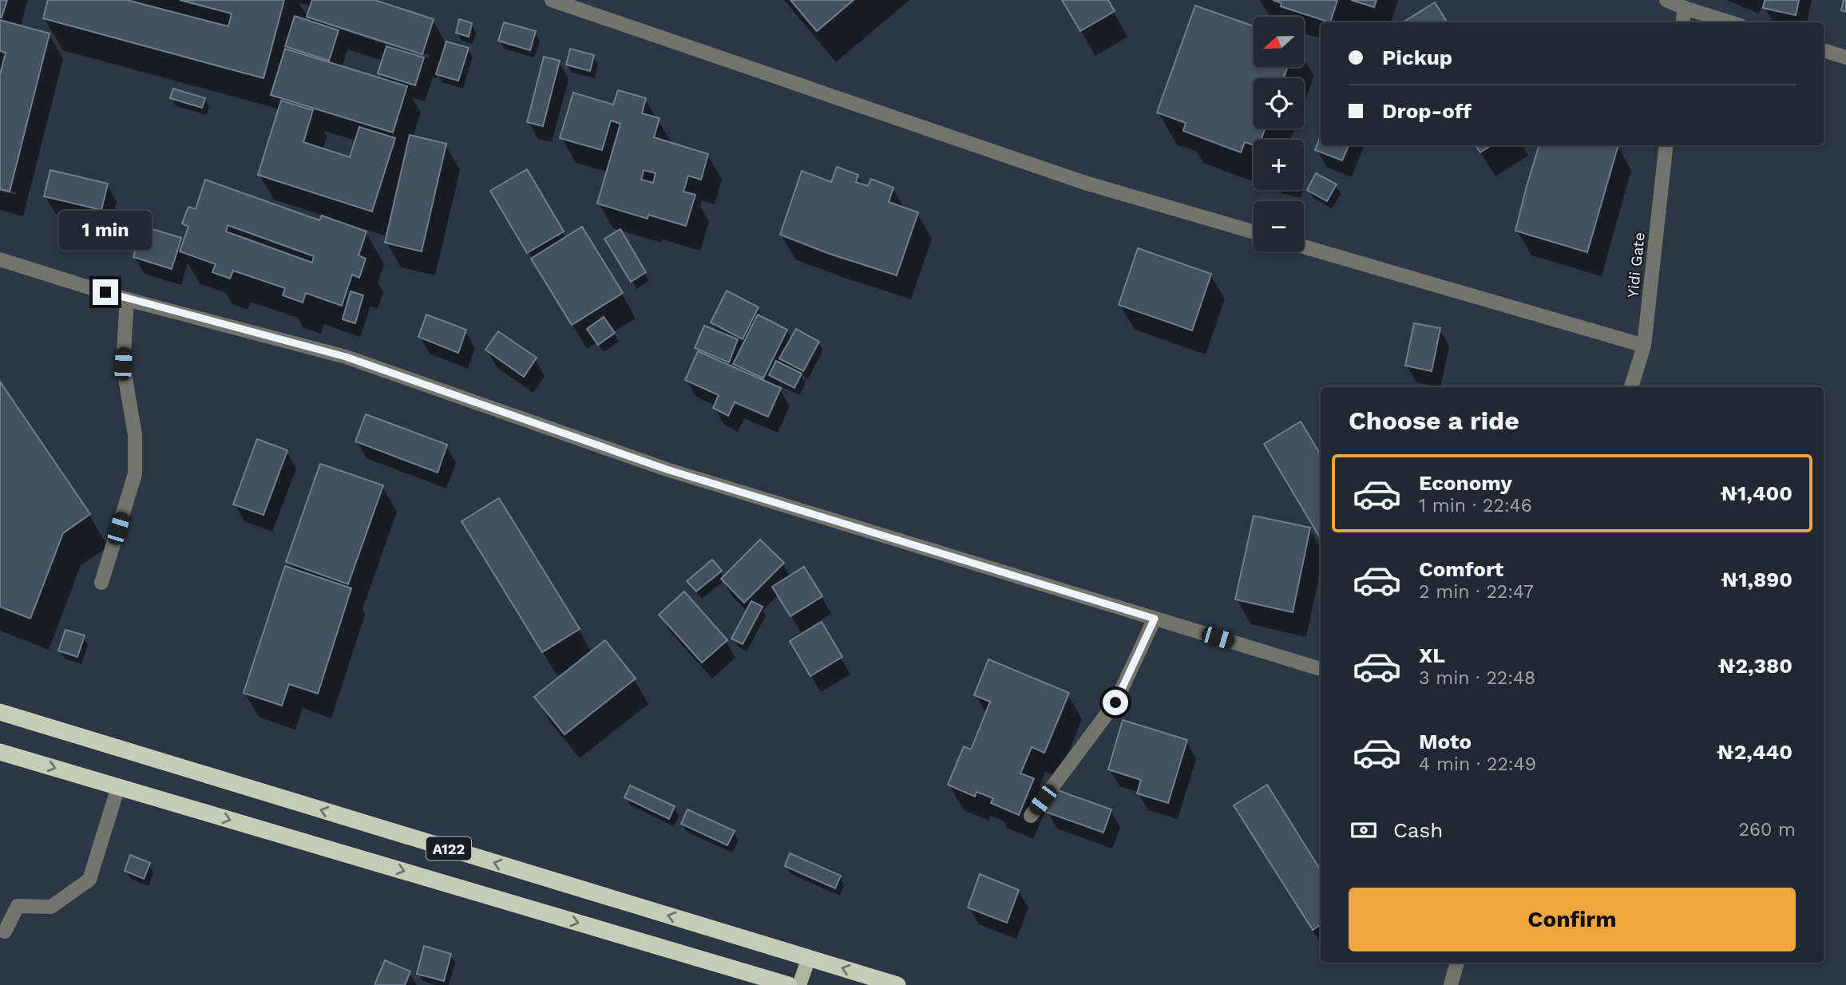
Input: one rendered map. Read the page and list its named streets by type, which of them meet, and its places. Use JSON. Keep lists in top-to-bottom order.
{
  "streets": {
    "highway": ["A122"],
    "street": ["Yidi Gate"]
  },
  "north": "left",
  "page": {
    "map_buttons": ["+", "−"],
    "banner": ["Pickup", "Drop-off"],
    "bubble": "1 min",
    "heading": "Choose a ride",
    "list": [
      {
        "name": "Economy",
        "note": "1 min · 22:46",
        "value": "₦1,400"
      },
      {
        "name": "Comfort",
        "note": "2 min · 22:47",
        "value": "₦1,890"
      },
      {
        "name": "XL",
        "note": "3 min · 22:48",
        "value": "₦2,380"
      },
      {
        "name": "Moto",
        "note": "4 min · 22:49",
        "value": "₦2,440"
      }
    ],
    "pay": ["Cash", "260 m"],
    "buttons": "Confirm"
  }
}
